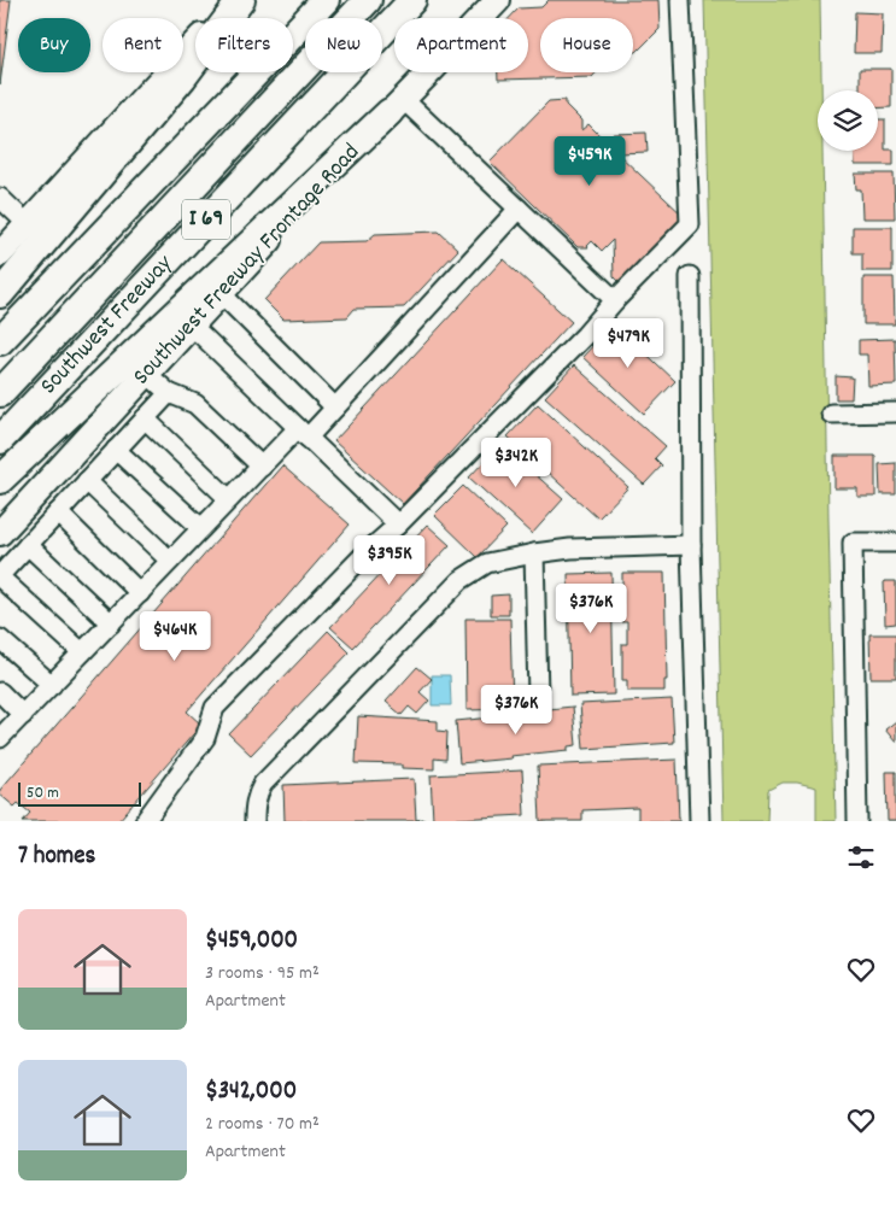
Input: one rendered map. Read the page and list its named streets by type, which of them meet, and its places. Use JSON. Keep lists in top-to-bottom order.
{
  "streets": {
    "highway": ["I 69", "Southwest Freeway"],
    "main road": ["Southwest Freeway Frontage Road"]
  },
  "scale_bar": "50 m",
  "page": {
    "chip": [
      "Buy",
      "Rent",
      "Filters",
      "New",
      "Apartment",
      "House"
    ],
    "price": [
      "$459K",
      "$479K",
      "$342K",
      "$395K",
      "$376K",
      "$464K",
      "$376K"
    ],
    "scale": "50 m",
    "heading": "7 homes",
    "list": [
      {
        "name": "$459,000",
        "note": "3 rooms · 95 m² · Apartment"
      },
      {
        "name": "$342,000",
        "note": "2 rooms · 70 m² · Apartment"
      }
    ]
  }
}
